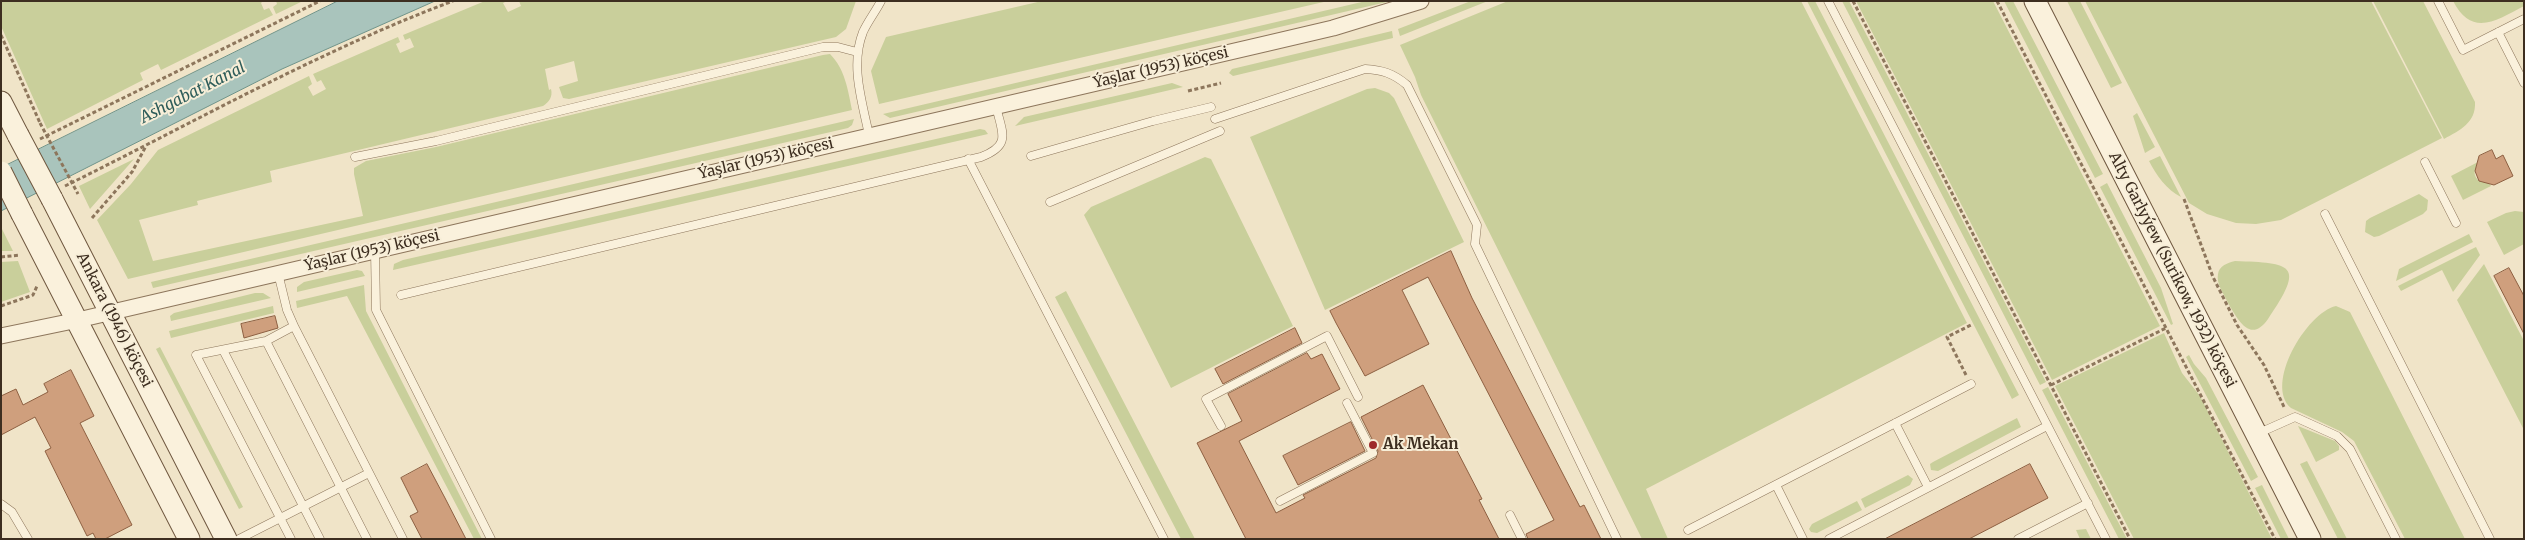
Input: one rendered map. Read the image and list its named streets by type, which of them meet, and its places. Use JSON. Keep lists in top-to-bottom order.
{
  "streets": {
    "main road": ["Alty Garlyýew (Surikow, 1932) köçesi", "Ankara (1946) köçesi"],
    "street": ["Ýaşlar (1953) köçesi"]
  },
  "crossings": [
    ["Ýaşlar (1953) köçesi", "Ankara (1946) köçesi"]
  ],
  "water": ["Ashgabat Kanal"],
  "places": ["Ak Mekan"]
}
